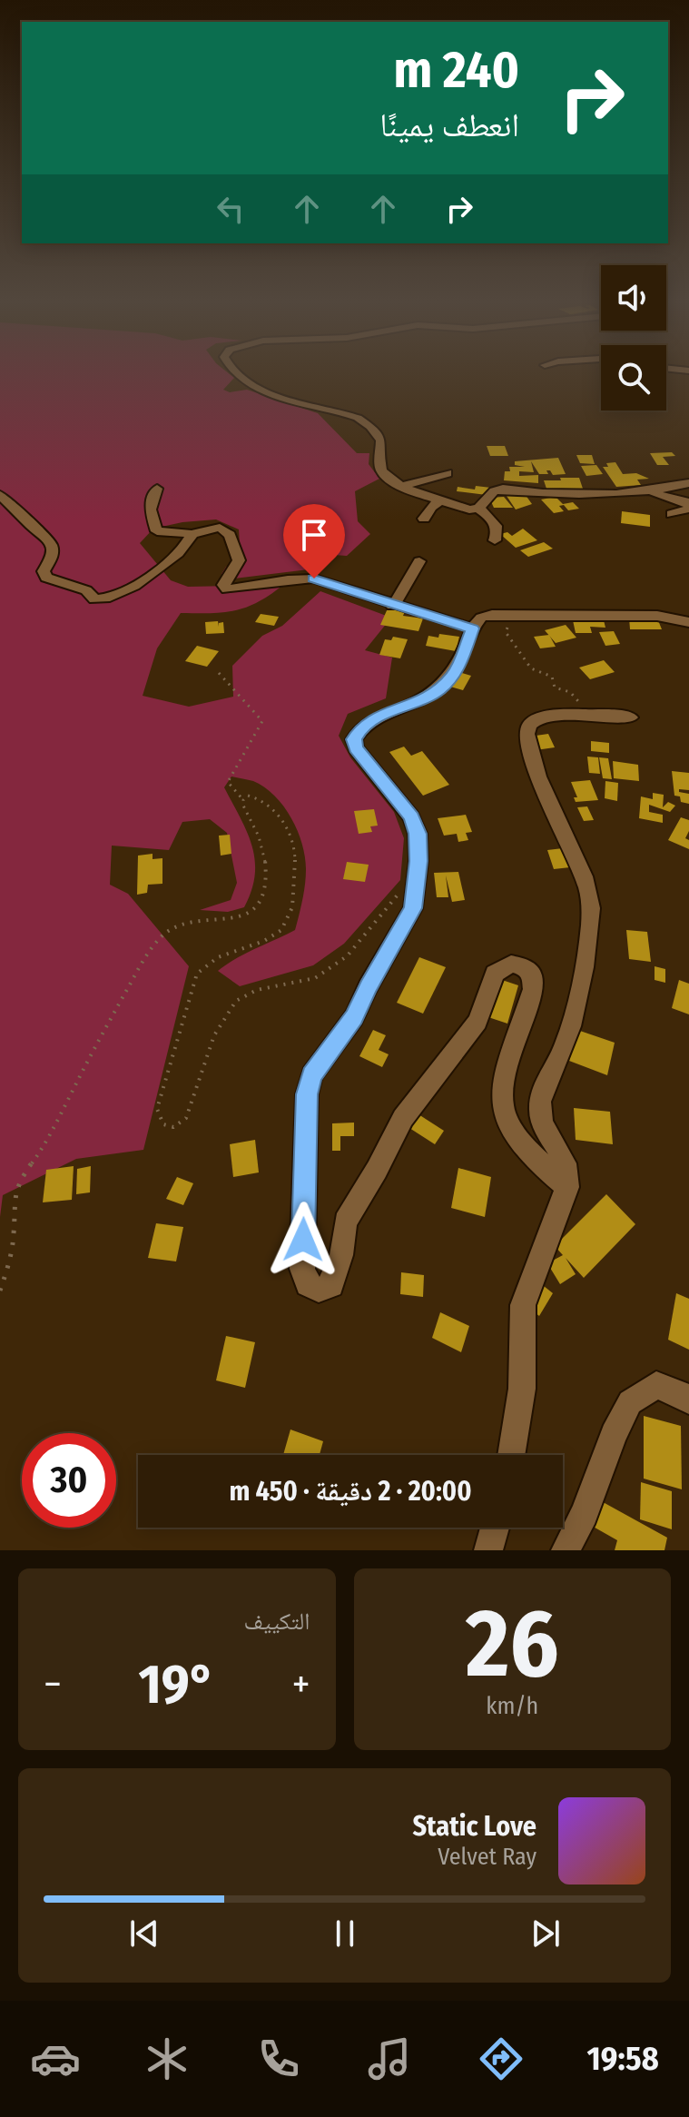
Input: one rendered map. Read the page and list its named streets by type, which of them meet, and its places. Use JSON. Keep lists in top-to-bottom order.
{
  "page": {
    "turn": ["240 m", "انعطف يمينًا"],
    "limit": "30",
    "trip": "20:00 · 2 دقيقة · 450 m",
    "tile": [
      ["26", "km/h"],
      "التكييف"
    ],
    "heat": ["−", "19°", "+"],
    "song": ["Static Love", "Velvet Ray"],
    "tabs": "19:58"
  }
}
